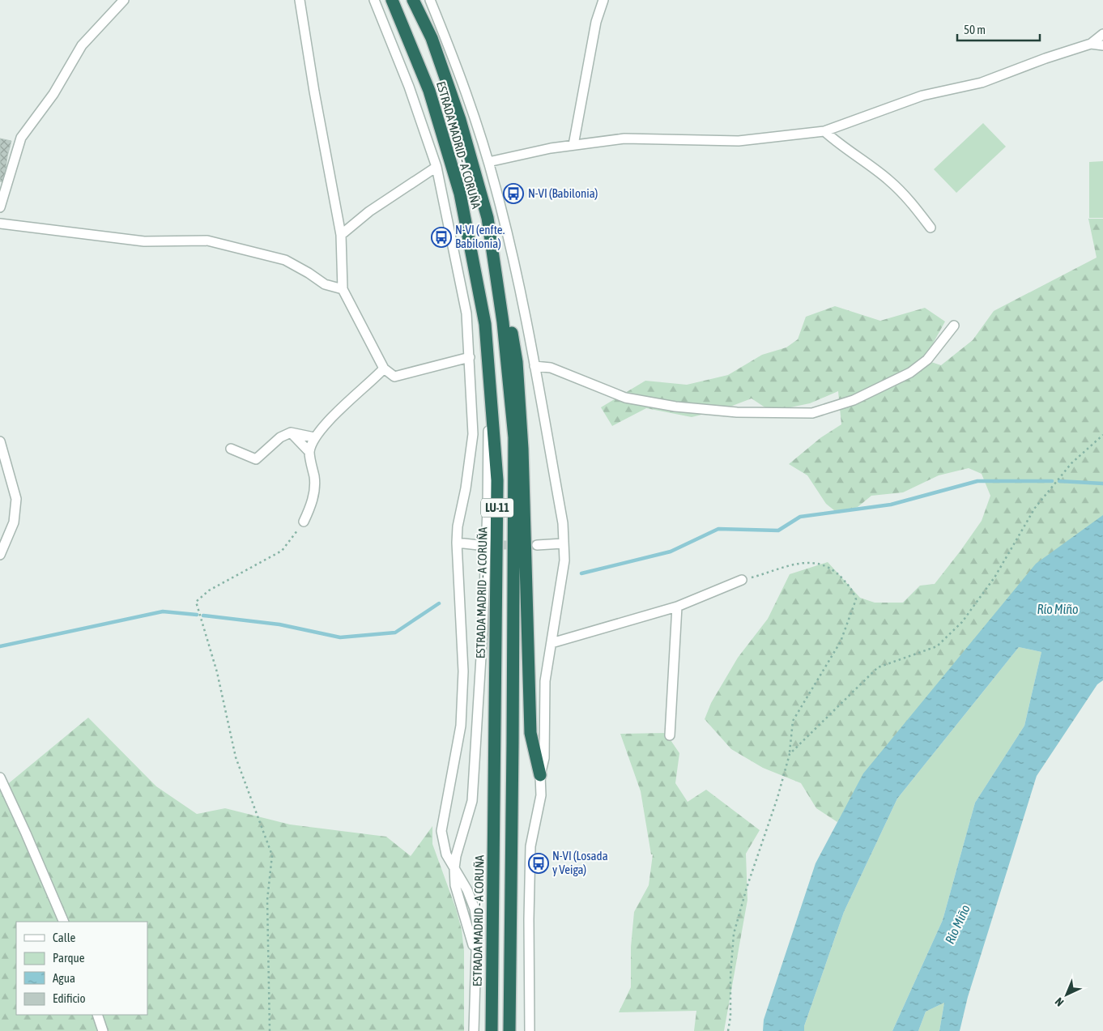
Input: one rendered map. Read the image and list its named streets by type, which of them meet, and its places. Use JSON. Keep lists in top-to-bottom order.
{
  "streets": {
    "highway": ["ESTRADA MADRID - A CORUÑA", "LU-11"]
  },
  "water": ["Río Miño"],
  "places": {
    "bus stop": ["N-VI (Babilonia)", "N-VI (enfte. Babilonia)", "N-VI (Losada y Veiga)"]
  },
  "legend": [
    "Calle",
    "Parque",
    "Agua",
    "Edificio"
  ],
  "scale_bar": "50 m",
  "north": "bottom left"
}
